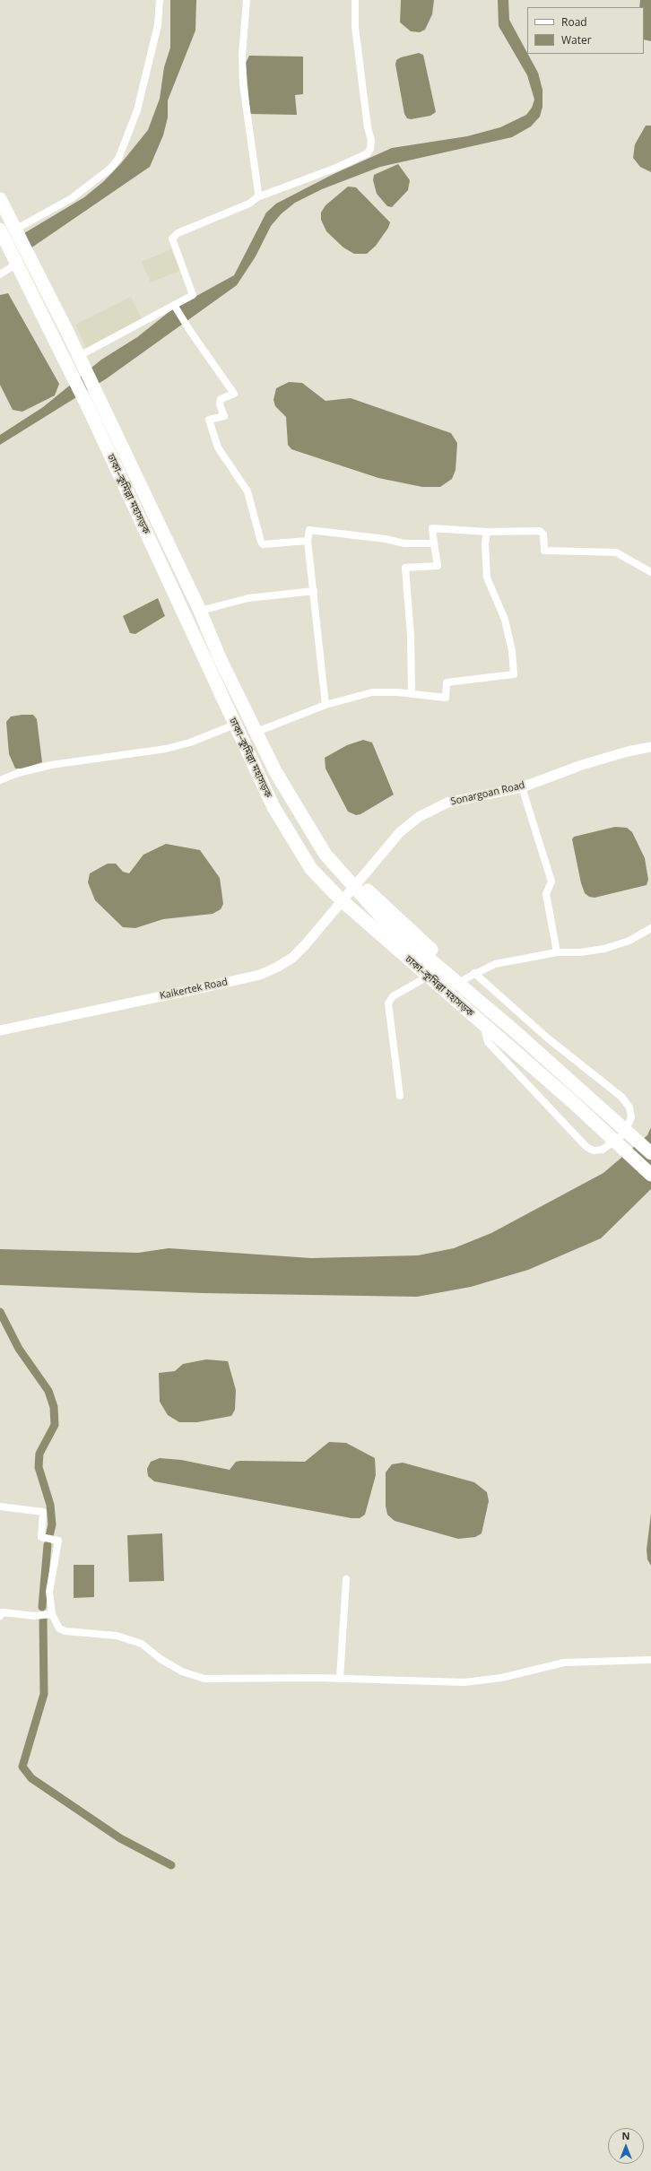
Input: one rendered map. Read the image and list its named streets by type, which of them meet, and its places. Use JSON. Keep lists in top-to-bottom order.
{
  "streets": {
    "highway": ["ঢাকা–কুমিল্লা মহাসড়ক"],
    "main road": ["Sonargoan Road", "Kaikertek Road"]
  },
  "crossings": [
    ["ঢাকা–কুমিল্লা মহাসড়ক", "Sonargoan Road"],
    ["ঢাকা–কুমিল্লা মহাসড়ক", "Kaikertek Road"],
    ["Sonargoan Road", "Kaikertek Road"]
  ],
  "legend": ["Road", "Water"],
  "north": "top"
}
